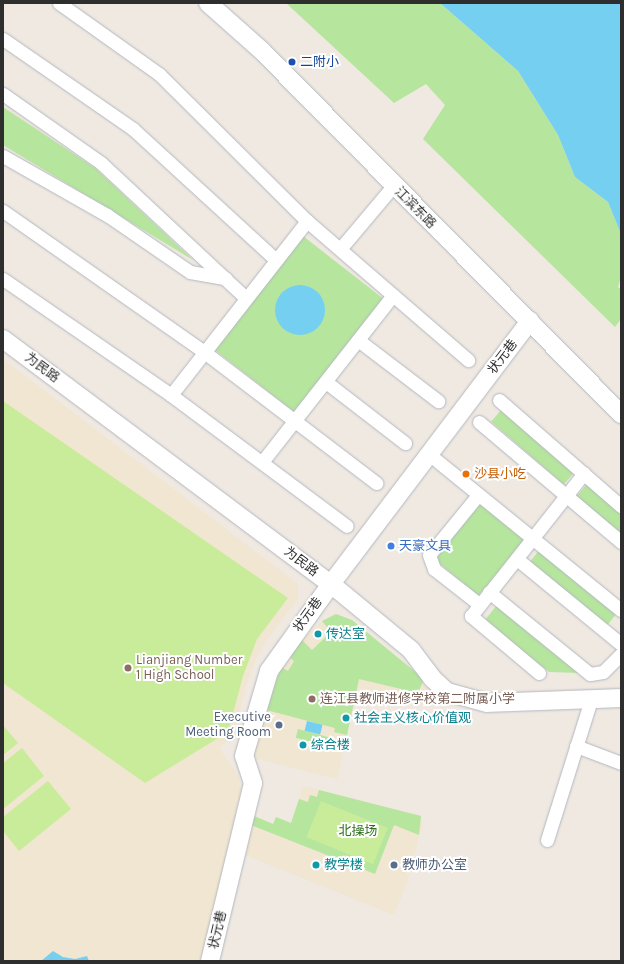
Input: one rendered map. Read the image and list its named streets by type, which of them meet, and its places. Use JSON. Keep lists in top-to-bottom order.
{
  "streets": {
    "street": ["江滨东路", "状元巷", "为民路"]
  },
  "crossings": [
    ["江滨东路", "状元巷"],
    ["状元巷", "为民路"]
  ],
  "parks": ["北操场"],
  "places": [
    "二附小",
    "沙县小吃",
    "天豪文具",
    "传达室",
    "Lianjiang Number 1 High School",
    "连江县教师进修学校第二附属小学",
    "社会主义核心价值观",
    "Executive Meeting Room",
    "综合楼",
    "教学楼",
    "教师办公室"
  ]
}
